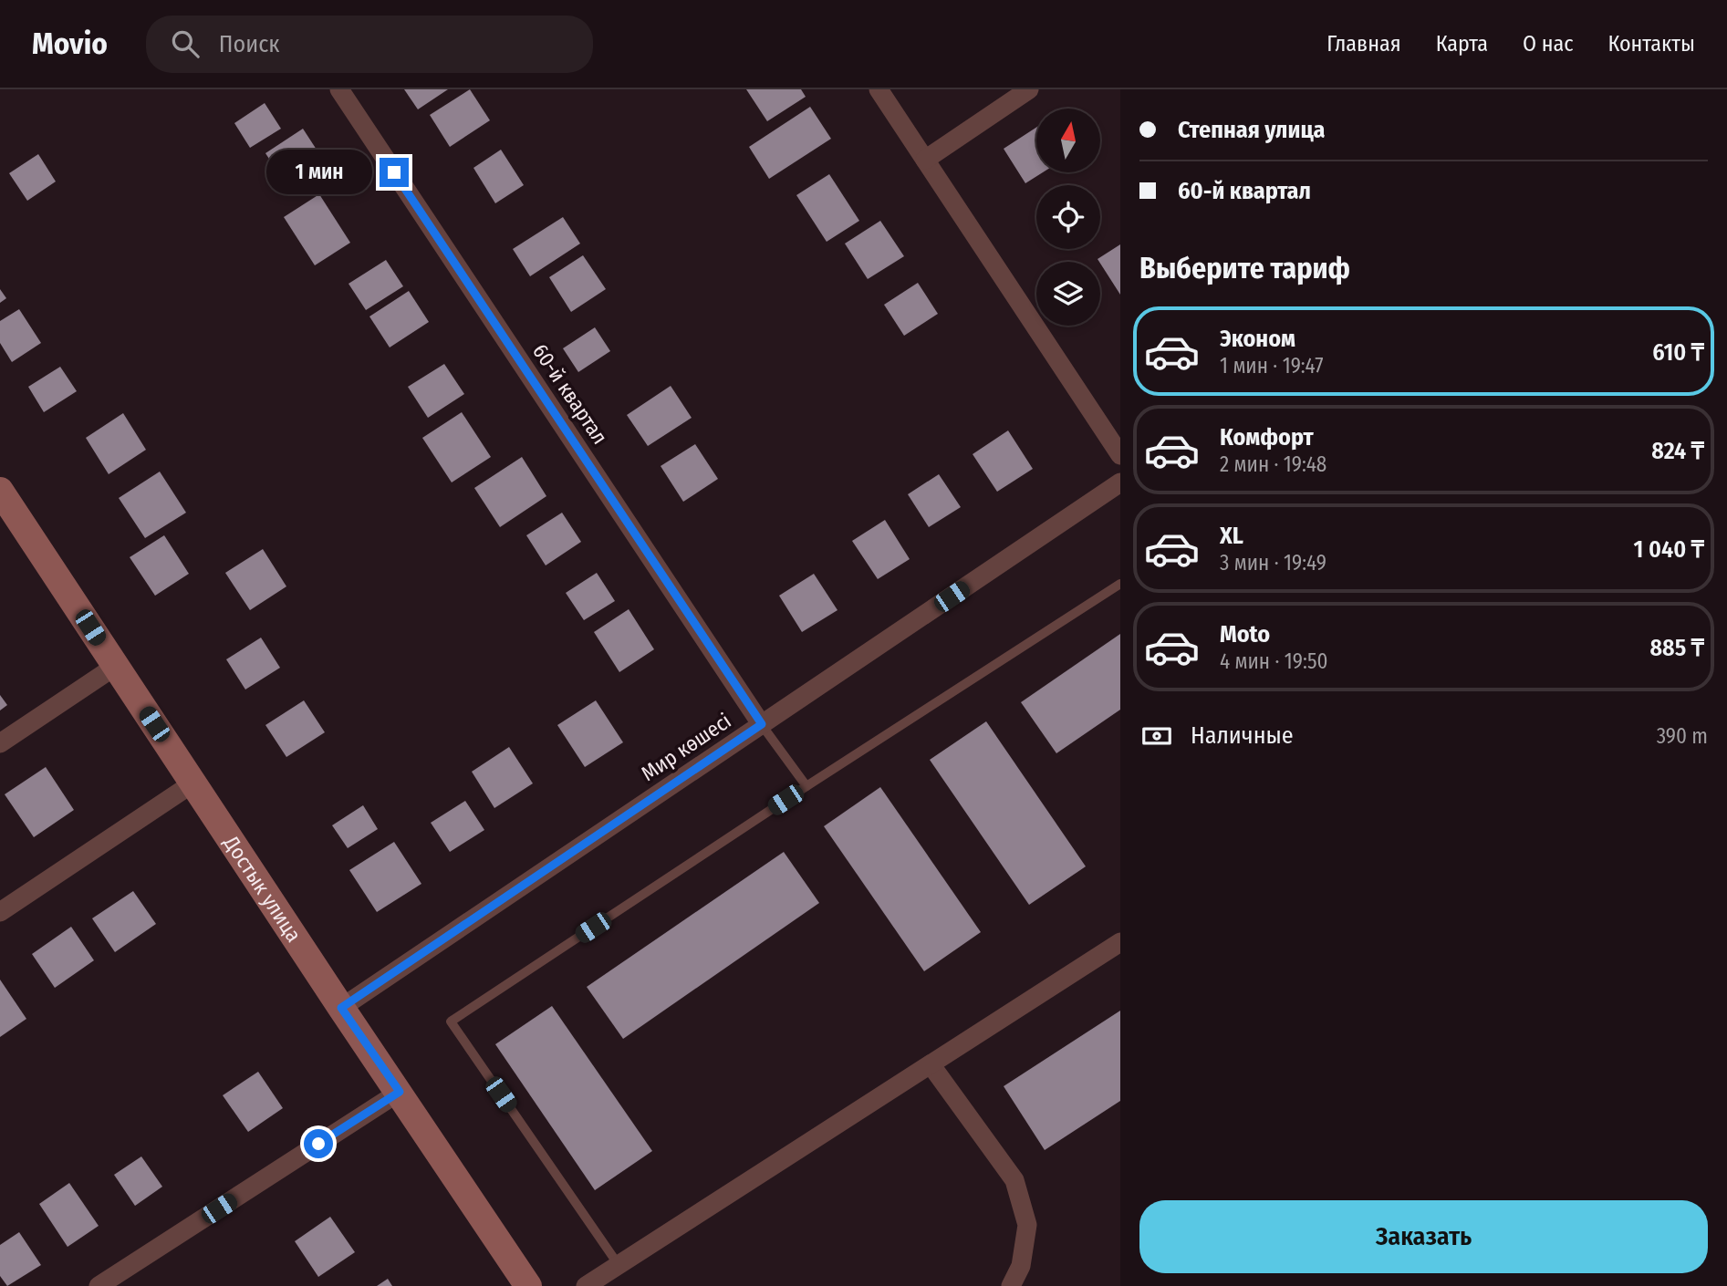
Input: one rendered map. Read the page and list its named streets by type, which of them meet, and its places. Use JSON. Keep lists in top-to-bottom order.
{
  "streets": {
    "street": ["60-й квартал", "Мир көшесі", "Достык улица"]
  },
  "crossings": [
    ["60-й квартал", "Мир көшесі"],
    ["Мир көшесі", "Достык улица"]
  ],
  "north": "top",
  "page": {
    "header": "Movio",
    "search": "Поиск",
    "nav": [
      "Главная",
      "Карта",
      "О нас",
      "Контакты"
    ],
    "banner": ["Степная улица", "60-й квартал"],
    "bubble": "1 мин",
    "heading": "Выберите тариф",
    "list": [
      {
        "name": "Эконом",
        "note": "1 мин · 19:47",
        "value": "610 ₸"
      },
      {
        "name": "Комфорт",
        "note": "2 мин · 19:48",
        "value": "824 ₸"
      },
      {
        "name": "XL",
        "note": "3 мин · 19:49",
        "value": "1 040 ₸"
      },
      {
        "name": "Moto",
        "note": "4 мин · 19:50",
        "value": "885 ₸"
      }
    ],
    "pay": ["Наличные", "390 m"],
    "buttons": "Заказать"
  }
}
